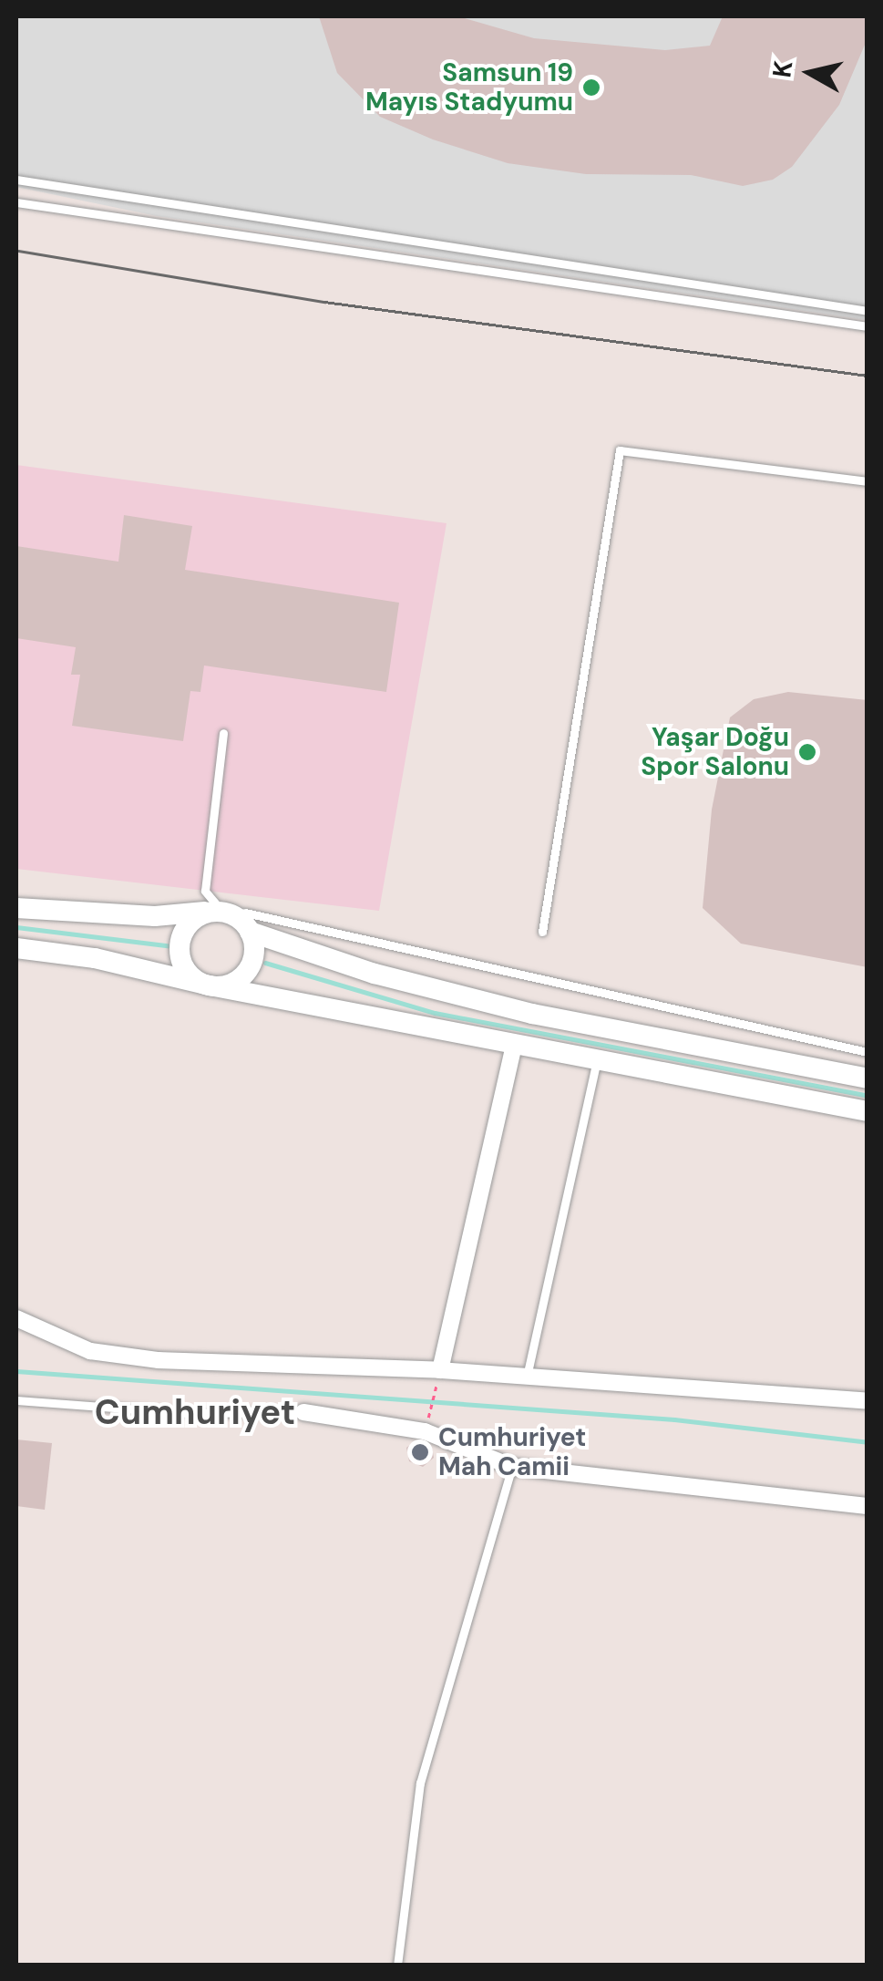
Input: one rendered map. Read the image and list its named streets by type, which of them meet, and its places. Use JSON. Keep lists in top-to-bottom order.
{
  "districts": ["Cumhuriyet"],
  "places": ["Samsun 19 Mayıs Stadyumu", "Yaşar Doğu Spor Salonu", "Cumhuriyet Mah Camii"],
  "north": "left"
}
